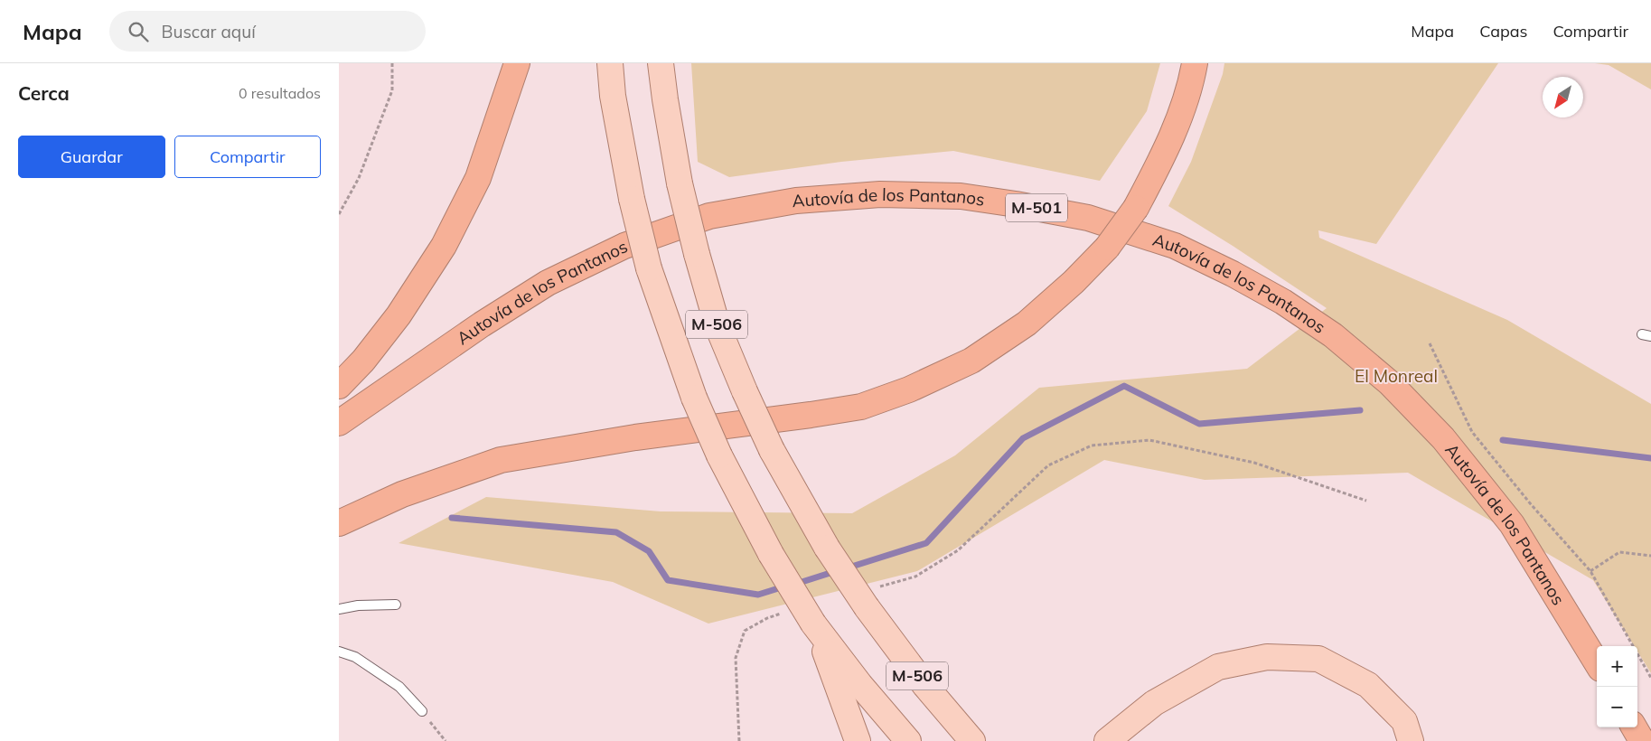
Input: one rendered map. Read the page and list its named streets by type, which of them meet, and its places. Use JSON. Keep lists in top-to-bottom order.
{
  "streets": {
    "highway": ["Autovía de los Pantanos", "M-501"],
    "main road": ["M-506"]
  },
  "parks": ["El Monreal"],
  "north": "bottom left",
  "page": {
    "header": "Mapa",
    "search": "Buscar aquí",
    "nav": ["Mapa", "Capas", "Compartir"],
    "heading": ["Cerca", "0 resultados"],
    "buttons": ["Guardar", "Compartir"],
    "map_buttons": ["+", "−"]
  }
}
